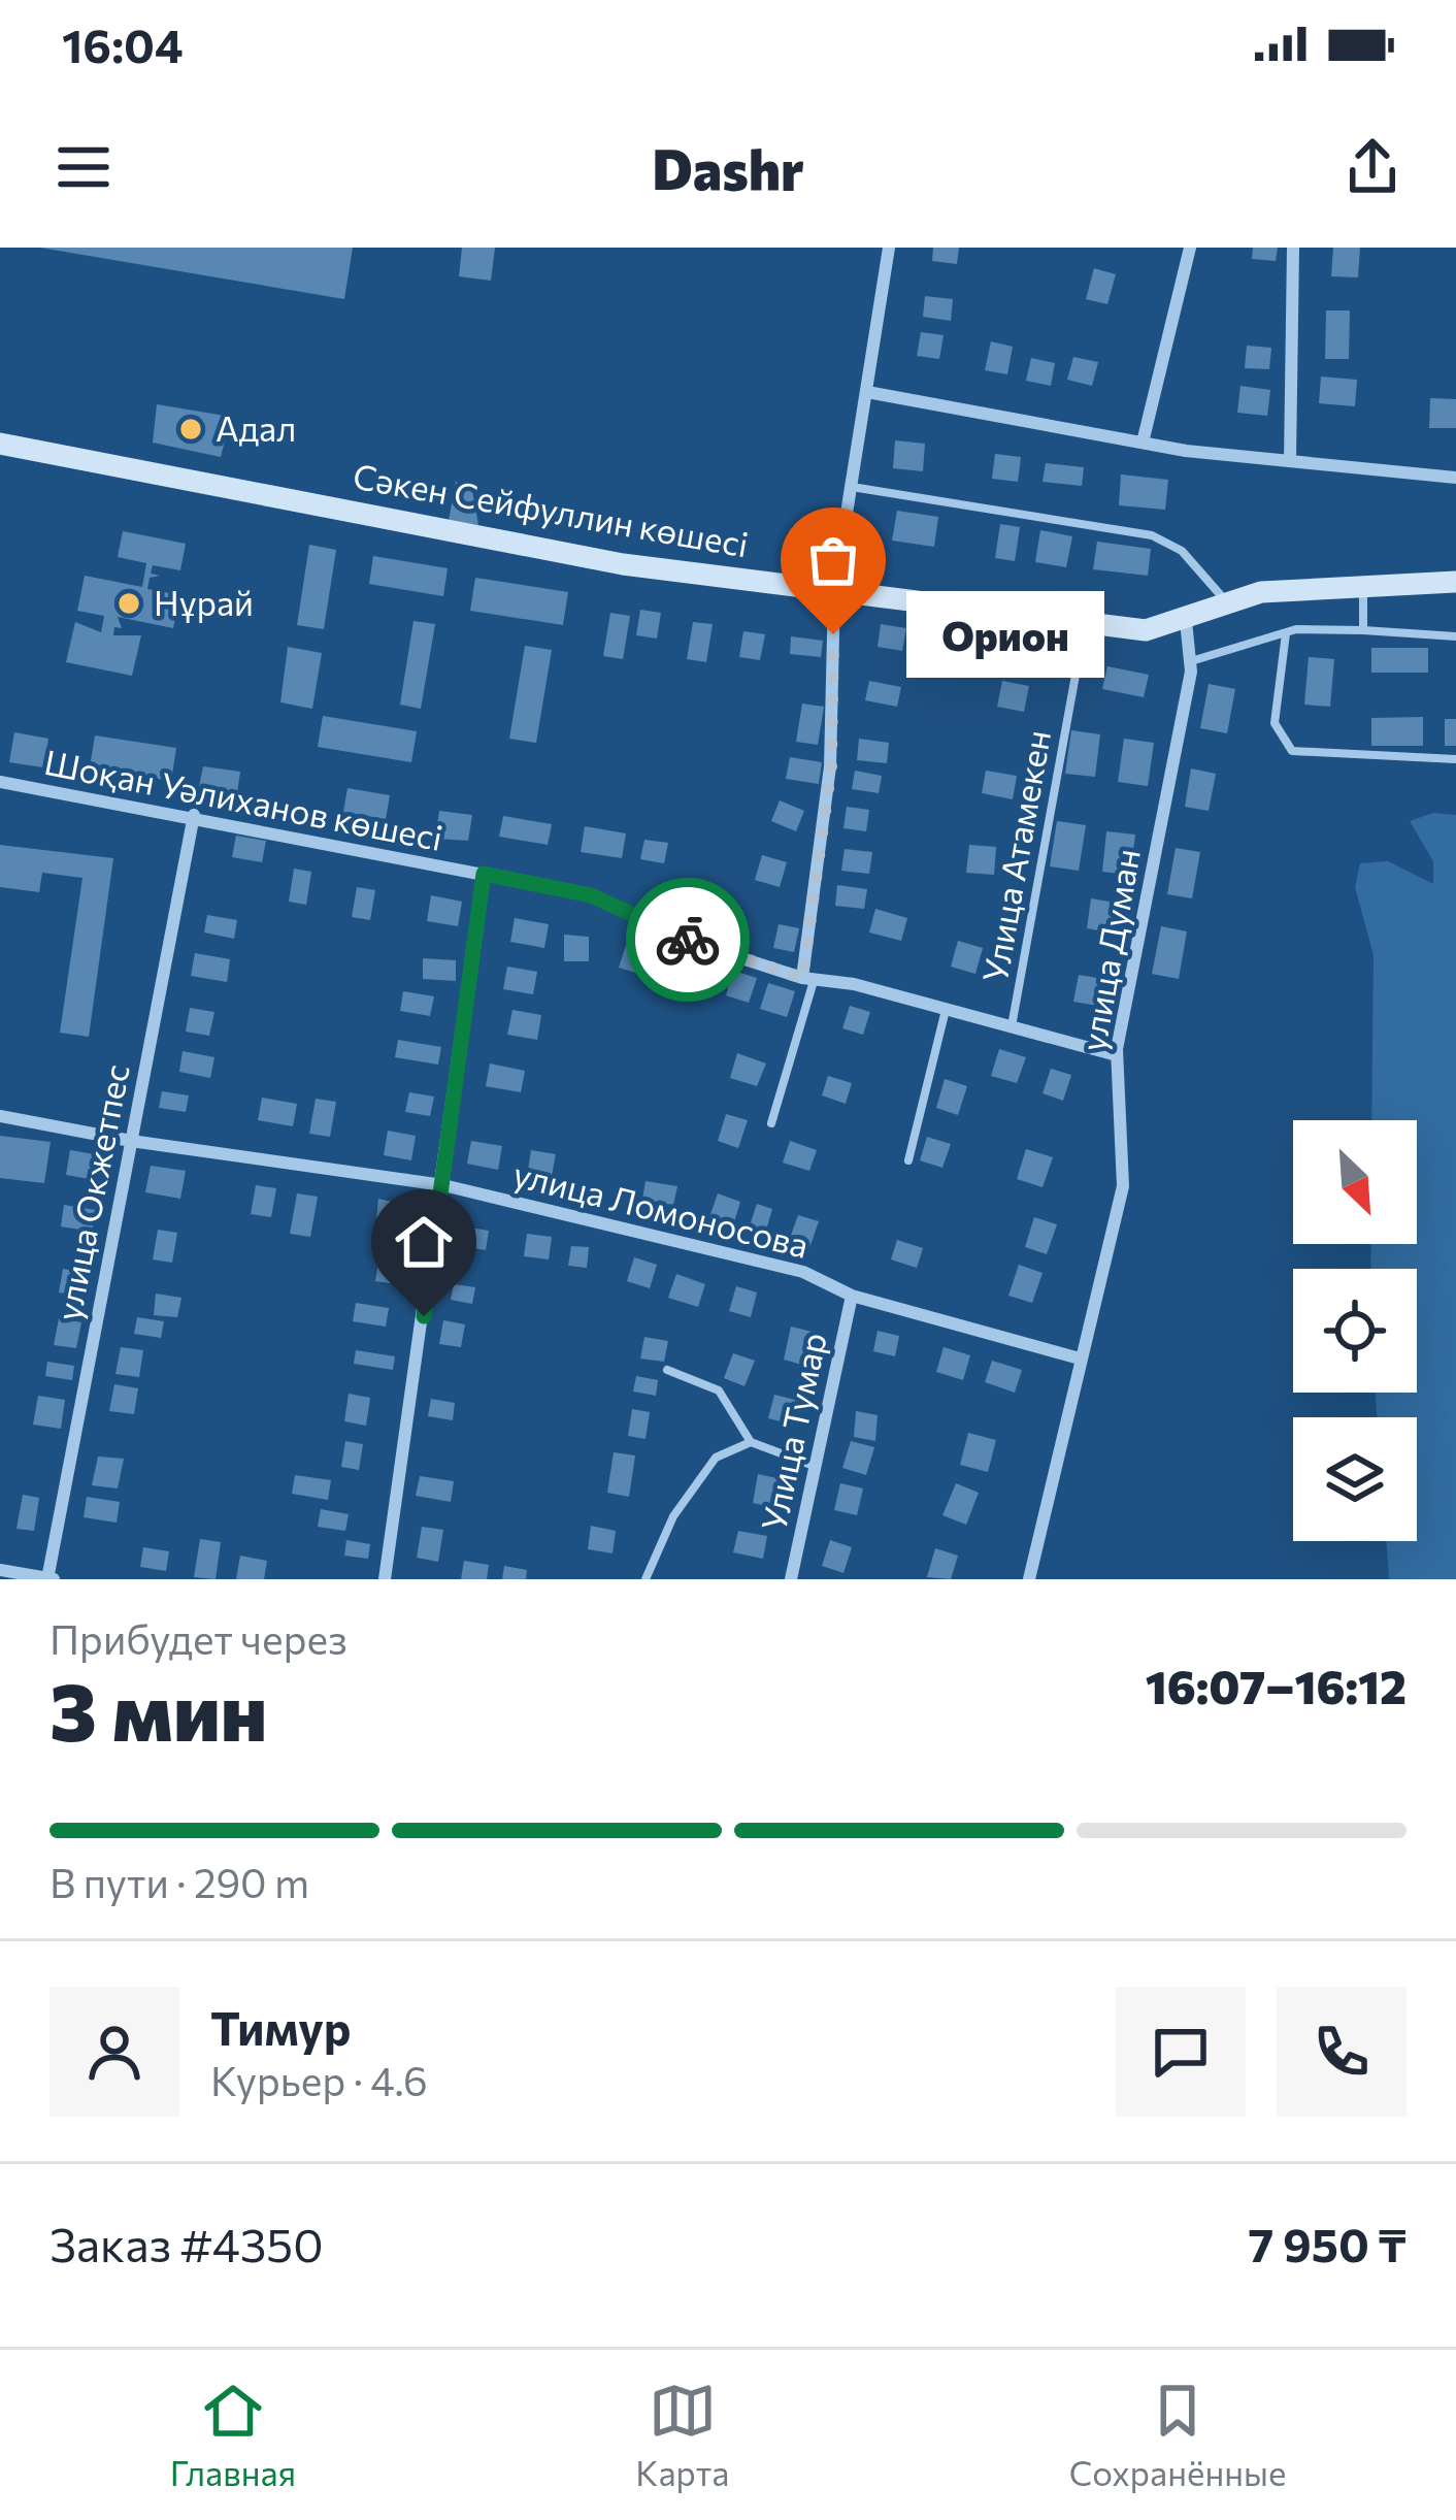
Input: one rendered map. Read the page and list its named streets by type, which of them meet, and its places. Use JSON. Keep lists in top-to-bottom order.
{
  "streets": {
    "street": [
      "Сәкен Сейфуллин көшесі",
      "Шоқан Уәлиханов көшесі",
      "улица Думан",
      "улица Окжетпес",
      "улица Ломоносова",
      "Улица Тумар"
    ],
    "lane": ["Улица Атамекен"]
  },
  "crossings": [
    ["Сәкен Сейфуллин көшесі", "Улица Атамекен"],
    ["Сәкен Сейфуллин көшесі", "улица Думан"],
    ["Шоқан Уәлиханов көшесі", "Улица Атамекен"],
    ["Шоқан Уәлиханов көшесі", "улица Думан"],
    ["Шоқан Уәлиханов көшесі", "улица Окжетпес"],
    ["улица Думан", "улица Ломоносова"],
    ["улица Окжетпес", "улица Ломоносова"],
    ["улица Ломоносова", "Улица Тумар"]
  ],
  "places": ["Адал", "Нұрай", "Орион"],
  "north": "bottom right",
  "page": {
    "status": "16:04",
    "header": "Dashr",
    "bubble": "Орион",
    "heading": ["3 мин", "Прибудет через", "16:07–16:12"],
    "panel": [
      "Тимур",
      "Курьер · 4.6",
      "Заказ #4350",
      "7 950 ₸"
    ],
    "bar": "В пути · 290 m",
    "tabs": ["Главная", "Карта", "Сохранённые"]
  }
}
